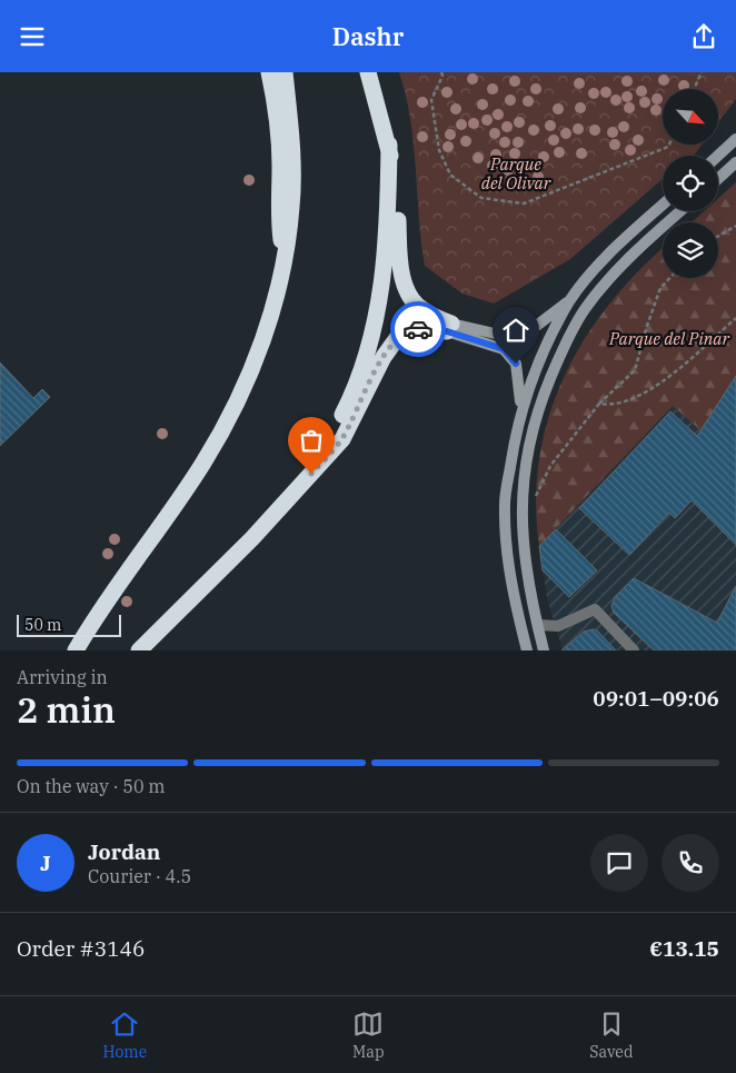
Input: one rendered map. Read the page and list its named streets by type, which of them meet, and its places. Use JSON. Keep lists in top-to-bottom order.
{
  "parks": ["Parque del Olivar", "Parque del Pinar"],
  "scale_bar": "50 m",
  "north": "bottom right",
  "page": {
    "header": "Dashr",
    "scale": "50 m",
    "heading": ["2 min", "Arriving in", "09:01–09:06"],
    "panel": [
      "Jordan",
      "Courier · 4.5",
      "Order #3146",
      "€13.15"
    ],
    "bar": "On the way · 50 m",
    "round": "J",
    "tabs": ["Home", "Map", "Saved"]
  }
}
